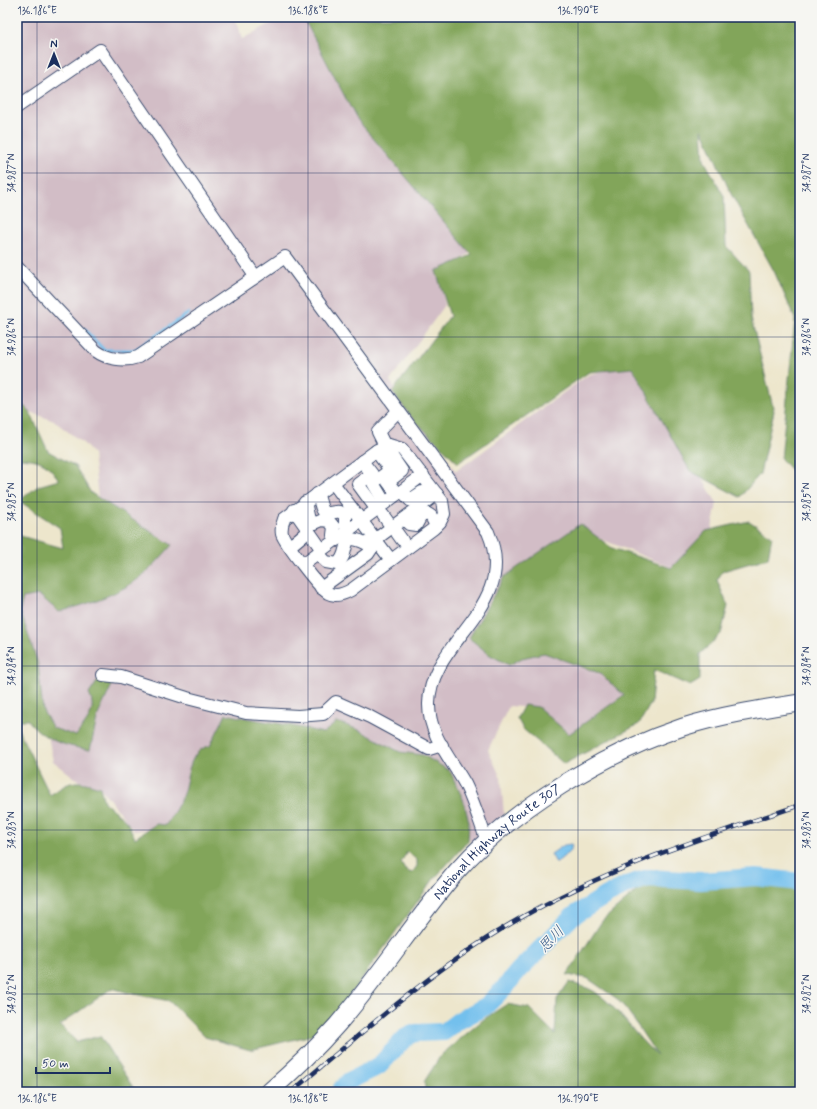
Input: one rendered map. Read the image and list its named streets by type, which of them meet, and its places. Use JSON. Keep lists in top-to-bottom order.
{
  "streets": {
    "highway": ["National Highway Route 307"]
  },
  "water": ["思川"],
  "scale_bar": "50 m",
  "north": "top",
  "coordinates": [
    "136.186°E",
    "136.188°E",
    "136.190°E",
    "34.987°N",
    "34.986°N",
    "34.985°N",
    "34.984°N",
    "34.983°N",
    "34.982°N"
  ]
}
